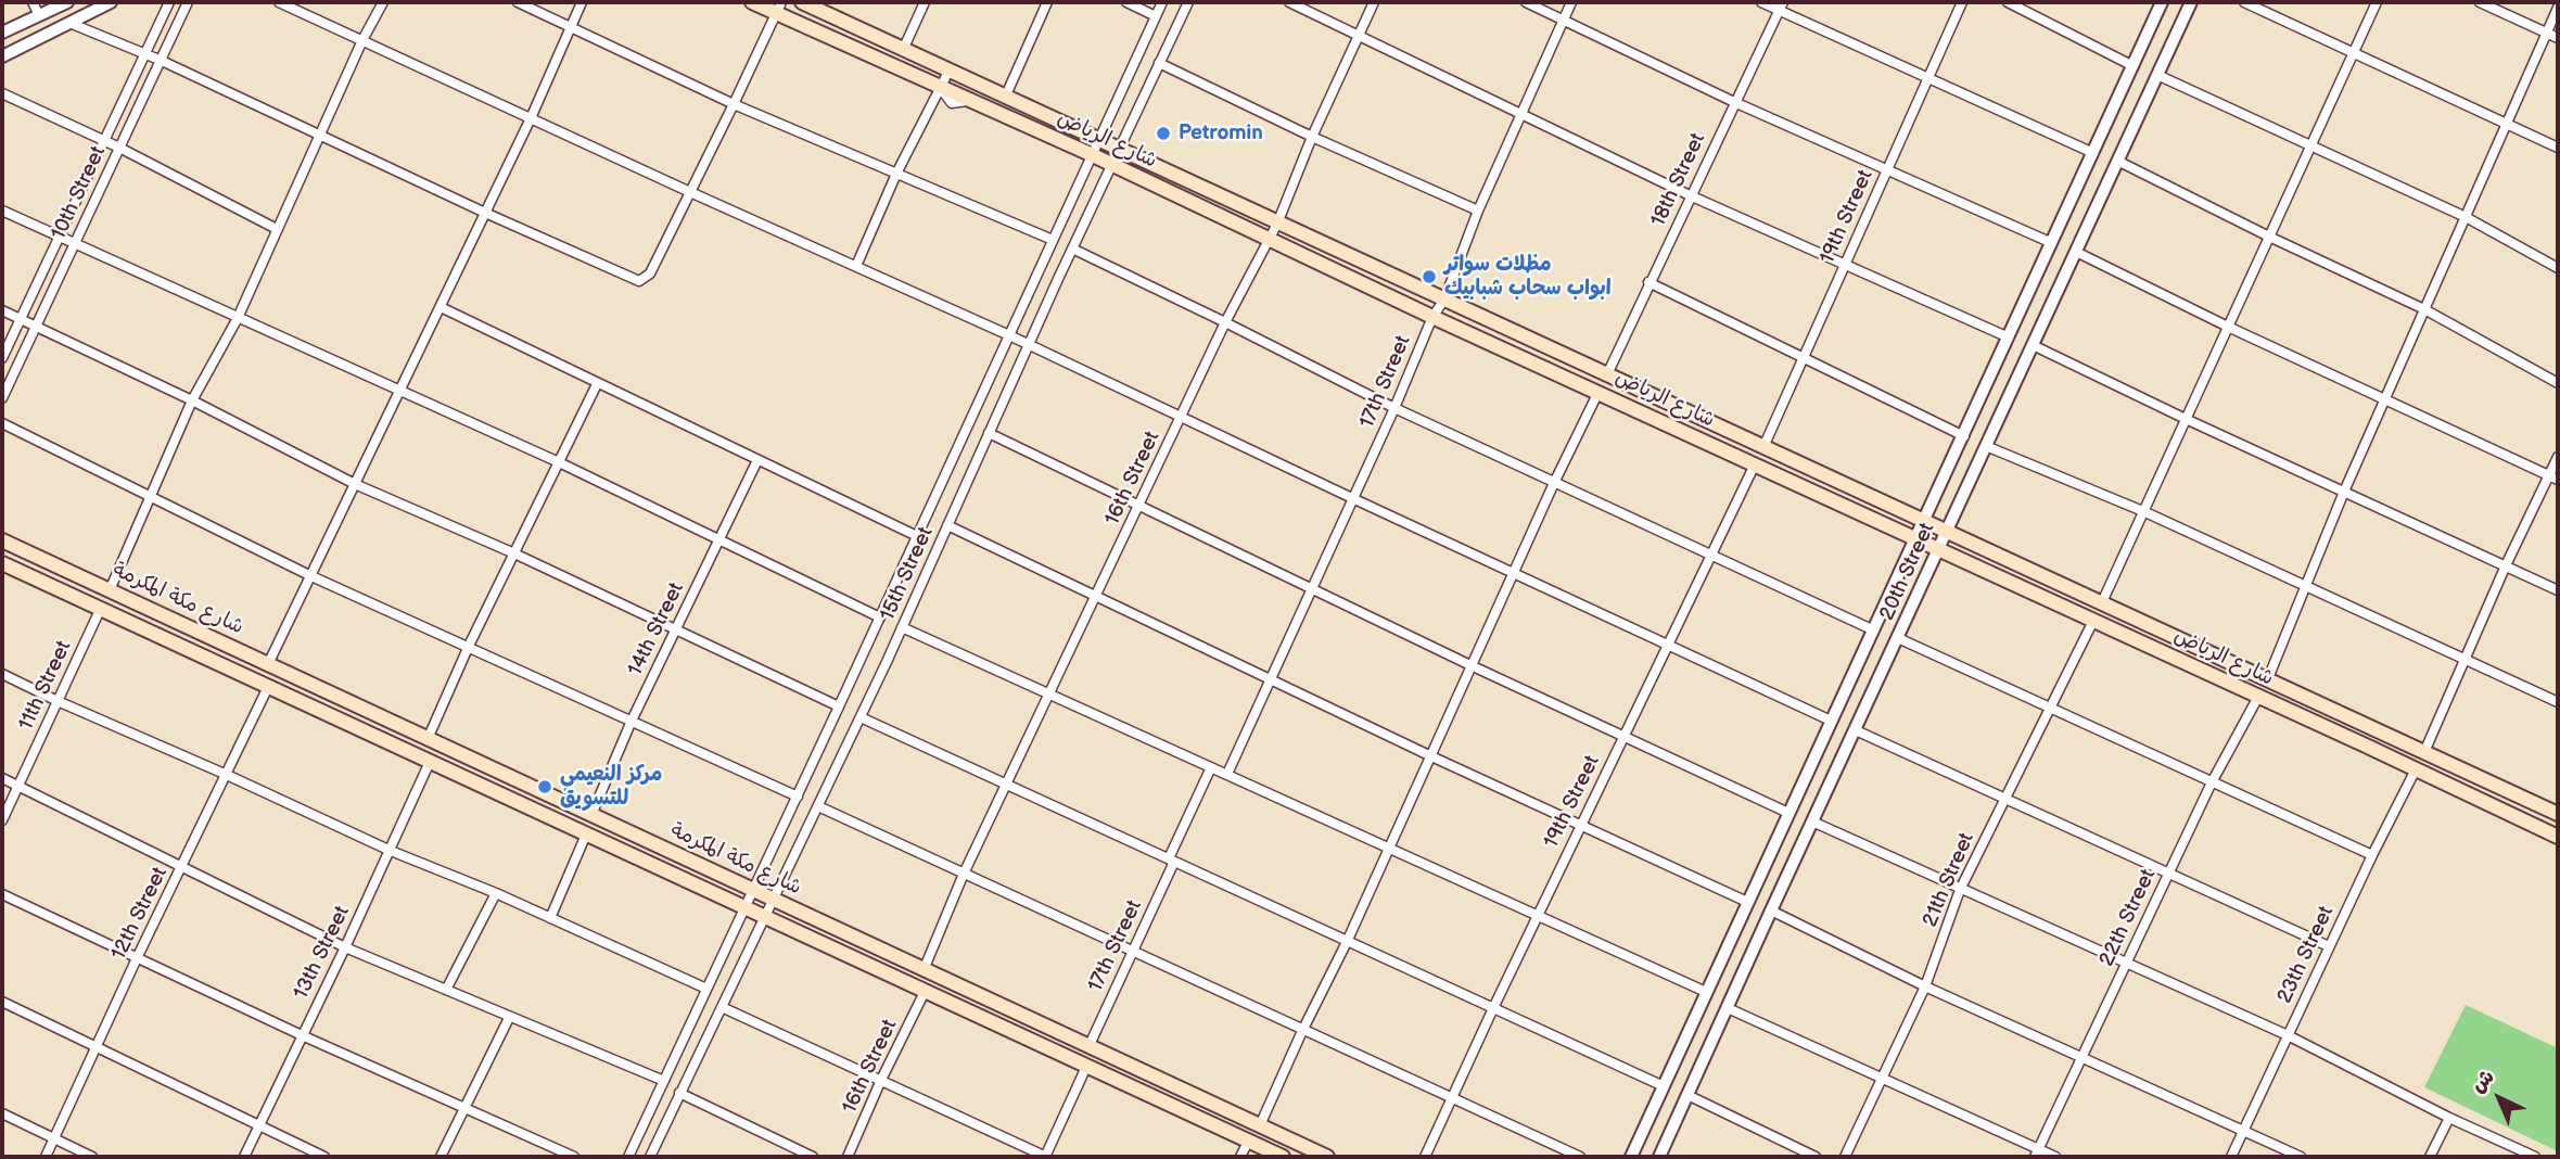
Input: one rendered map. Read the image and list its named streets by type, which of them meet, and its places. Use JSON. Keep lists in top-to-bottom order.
{
  "streets": {
    "main road": ["شارع الرياض", "شارع مكة المكرمة"],
    "street": [
      "18th Street",
      "10th Street",
      "19th Street",
      "17th Street",
      "16th Street",
      "20th Street",
      "15th Street",
      "14th Street",
      "11th Street",
      "21th Street",
      "12th Street",
      "22th Street",
      "13th Street",
      "23th Street"
    ]
  },
  "crossings": [
    ["شارع الرياض", "18th Street"],
    ["شارع الرياض", "19th Street"],
    ["شارع الرياض", "17th Street"],
    ["شارع الرياض", "16th Street"],
    ["شارع الرياض", "20th Street"],
    ["شارع الرياض", "15th Street"],
    ["شارع الرياض", "21th Street"],
    ["شارع الرياض", "22th Street"],
    ["شارع الرياض", "23th Street"],
    ["17th Street", "شارع مكة المكرمة"],
    ["16th Street", "شارع مكة المكرمة"],
    ["15th Street", "شارع مكة المكرمة"],
    ["شارع مكة المكرمة", "14th Street"],
    ["شارع مكة المكرمة", "11th Street"],
    ["شارع مكة المكرمة", "12th Street"],
    ["شارع مكة المكرمة", "13th Street"]
  ],
  "places": ["Petromin", "مظلات سواتر ابواب سحاب شبابيك", "مركز النعيمي للتسويق"],
  "north": "top left"
}
